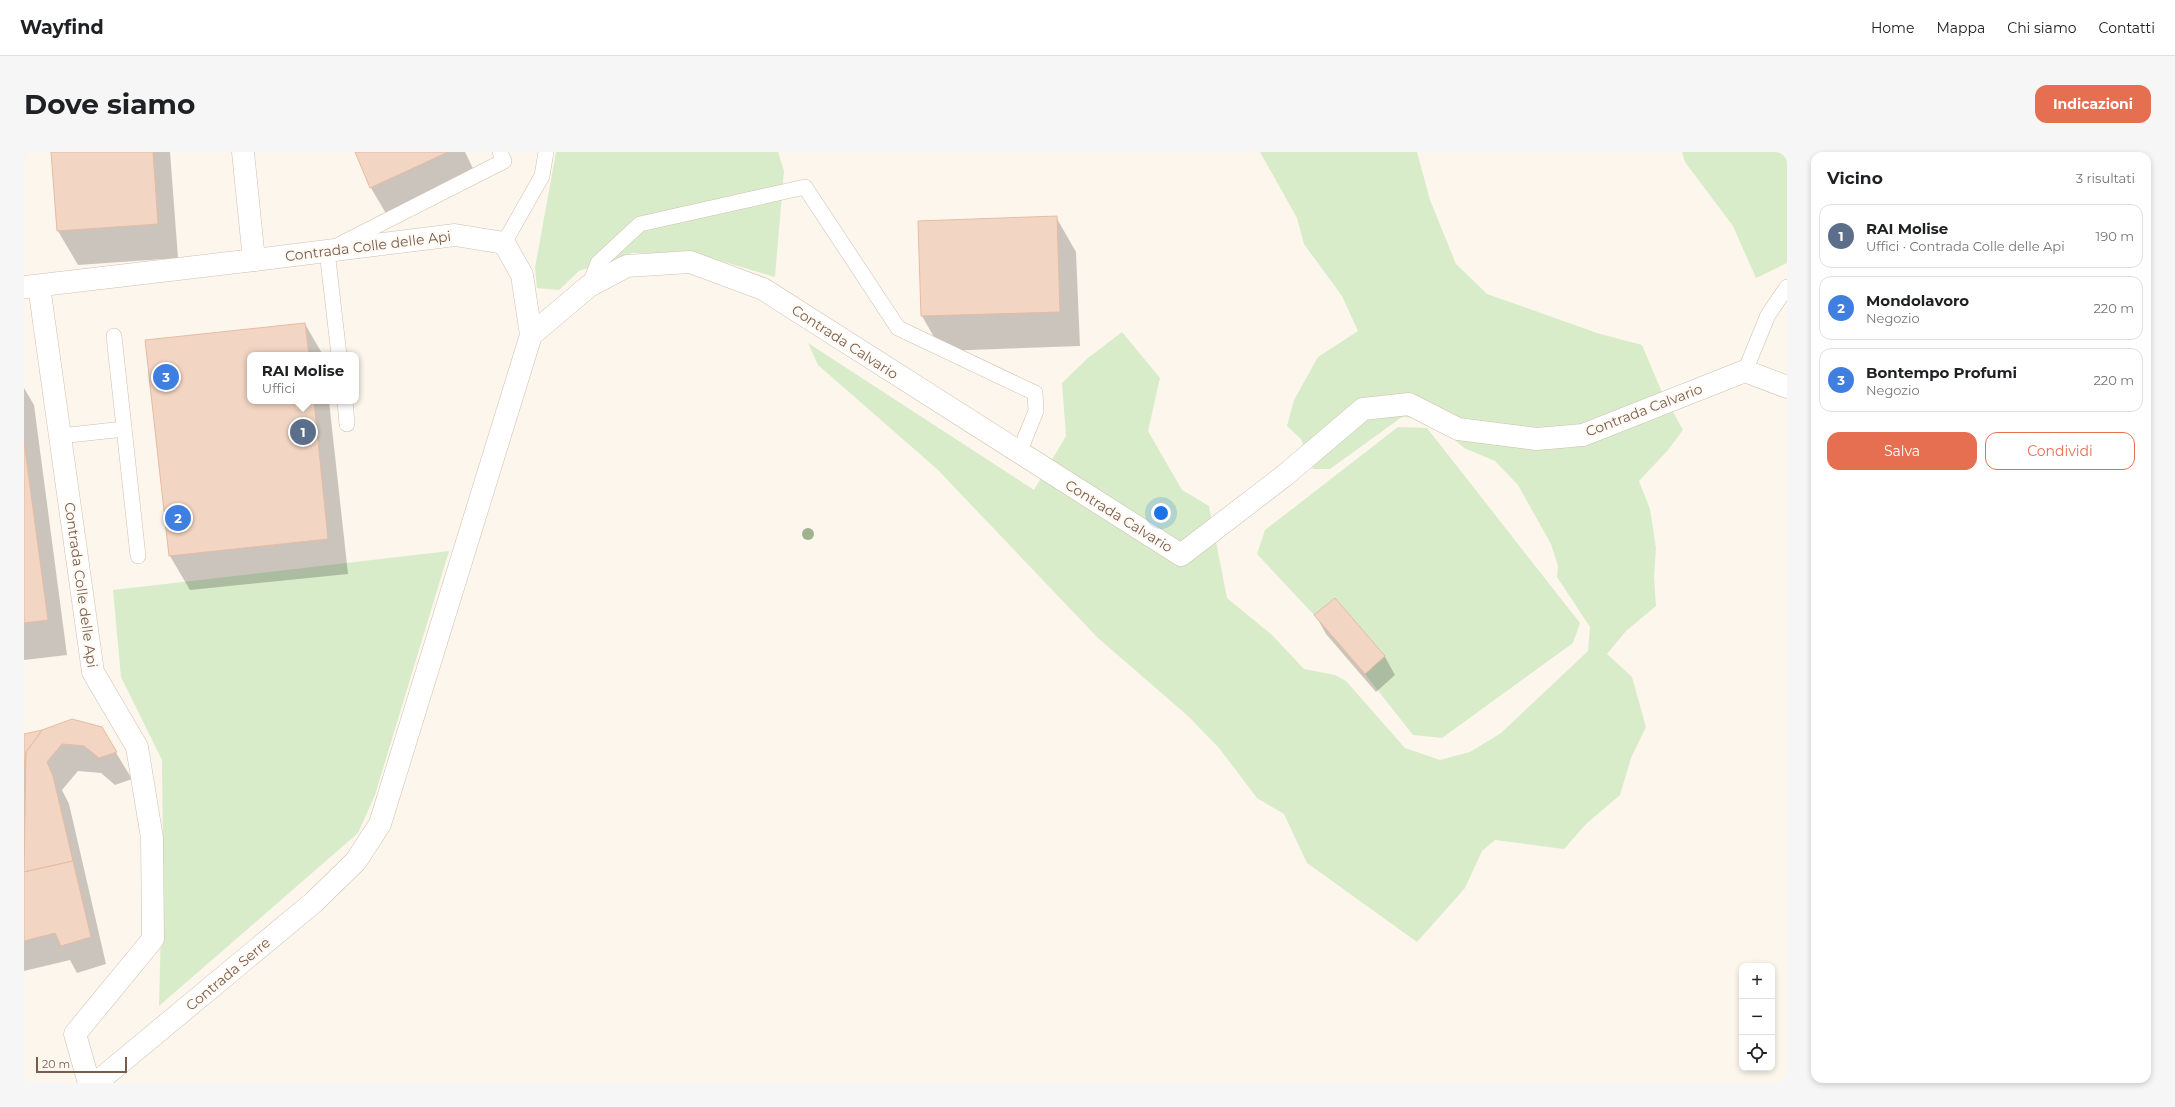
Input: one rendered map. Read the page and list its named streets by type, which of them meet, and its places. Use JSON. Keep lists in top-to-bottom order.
{
  "streets": {
    "street": ["Contrada Colle delle Api", "Contrada Calvario", "Contrada Serre"]
  },
  "crossings": [
    ["Contrada Calvario", "Contrada Serre"]
  ],
  "scale_bar": "20 m",
  "page": {
    "header": "Wayfind",
    "nav": [
      "Home",
      "Mappa",
      "Chi siamo",
      "Contatti"
    ],
    "buttons": [
      "Indicazioni",
      ["Salva", "Condividi"]
    ],
    "title": "Dove siamo",
    "heading": ["Vicino", "3 risultati"],
    "list": [
      {
        "mark": "1",
        "name": "RAI Molise",
        "note": "Uffici · Contrada Colle delle Api",
        "value": "190 m"
      },
      {
        "mark": "2",
        "name": "Mondolavoro",
        "note": "Negozio",
        "value": "220 m"
      },
      {
        "mark": "3",
        "name": "Bontempo Profumi",
        "note": "Negozio",
        "value": "220 m"
      }
    ],
    "popup": ["RAI Molise", "Uffici"],
    "pins": ["3", "1", "2"],
    "map_buttons": ["+", "−"],
    "scale": "20 m"
  }
}
